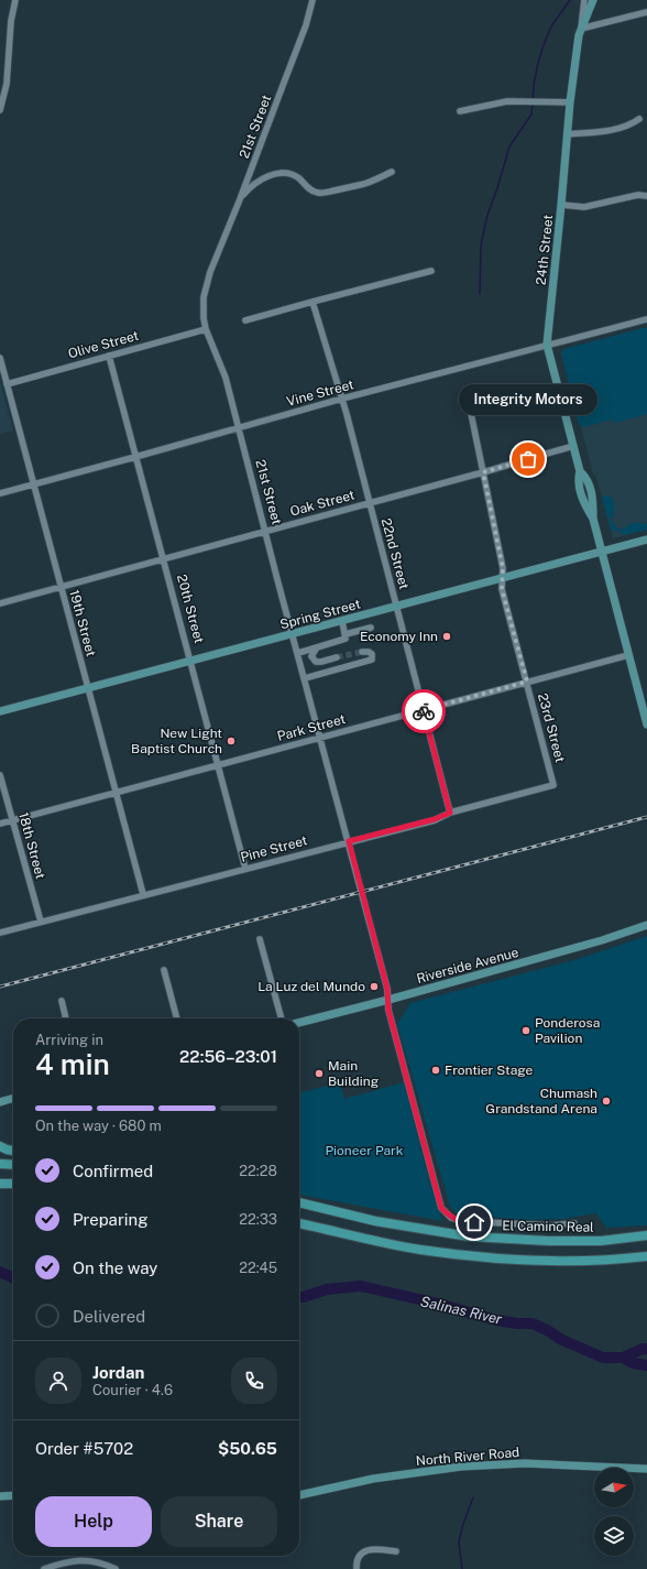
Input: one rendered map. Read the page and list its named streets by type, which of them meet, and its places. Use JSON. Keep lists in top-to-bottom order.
{
  "streets": {
    "highway": ["El Camino Real"],
    "main road": [
      "24th Street",
      "Spring Street",
      "Riverside Avenue",
      "North River Road"
    ],
    "street": [
      "21st Street",
      "Olive Street",
      "Vine Street",
      "Oak Street",
      "22nd Street",
      "20th Street",
      "19th Street",
      "Park Street",
      "23rd Street",
      "18th Street",
      "Pine Street"
    ]
  },
  "crossings": [
    ["21st Street", "Olive Street"],
    ["21st Street", "Vine Street"],
    ["21st Street", "Oak Street"],
    ["21st Street", "Spring Street"],
    ["21st Street", "Park Street"],
    ["21st Street", "Pine Street"],
    ["21st Street", "Riverside Avenue"],
    ["24th Street", "Vine Street"],
    ["24th Street", "Oak Street"],
    ["24th Street", "Spring Street"],
    ["24th Street", "Park Street"],
    ["Olive Street", "20th Street"],
    ["Olive Street", "19th Street"],
    ["Vine Street", "22nd Street"],
    ["Vine Street", "20th Street"],
    ["Vine Street", "19th Street"],
    ["Oak Street", "22nd Street"],
    ["Oak Street", "20th Street"],
    ["Oak Street", "19th Street"],
    ["Oak Street", "23rd Street"],
    ["22nd Street", "Spring Street"],
    ["22nd Street", "Park Street"],
    ["22nd Street", "Pine Street"],
    ["20th Street", "Spring Street"],
    ["20th Street", "Park Street"],
    ["20th Street", "Pine Street"],
    ["Spring Street", "19th Street"],
    ["Spring Street", "23rd Street"],
    ["19th Street", "Park Street"],
    ["19th Street", "Pine Street"],
    ["Park Street", "23rd Street"],
    ["Park Street", "18th Street"],
    ["23rd Street", "Pine Street"],
    ["18th Street", "Pine Street"]
  ],
  "water": ["Salinas River"],
  "parks": ["Pioneer Park"],
  "places": [
    "Integrity Motors",
    "Economy Inn",
    "New Light Baptist Church",
    "La Luz del Mundo",
    "Ponderosa Pavilion",
    "Frontier Stage",
    "Main Building",
    "Chumash Grandstand Arena"
  ],
  "north": "right",
  "page": {
    "bubble": "Integrity Motors",
    "heading": ["4 min", "Arriving in", "22:56–23:01"],
    "panel": [
      "Jordan",
      "Courier · 4.6",
      "Order #5702",
      "$50.65"
    ],
    "bar": "On the way · 680 m",
    "list": [
      ["Confirmed", "22:28"],
      ["Preparing", "22:33"],
      ["On the way", "22:45"],
      "Delivered"
    ],
    "buttons": ["Help", "Share"]
  }
}
